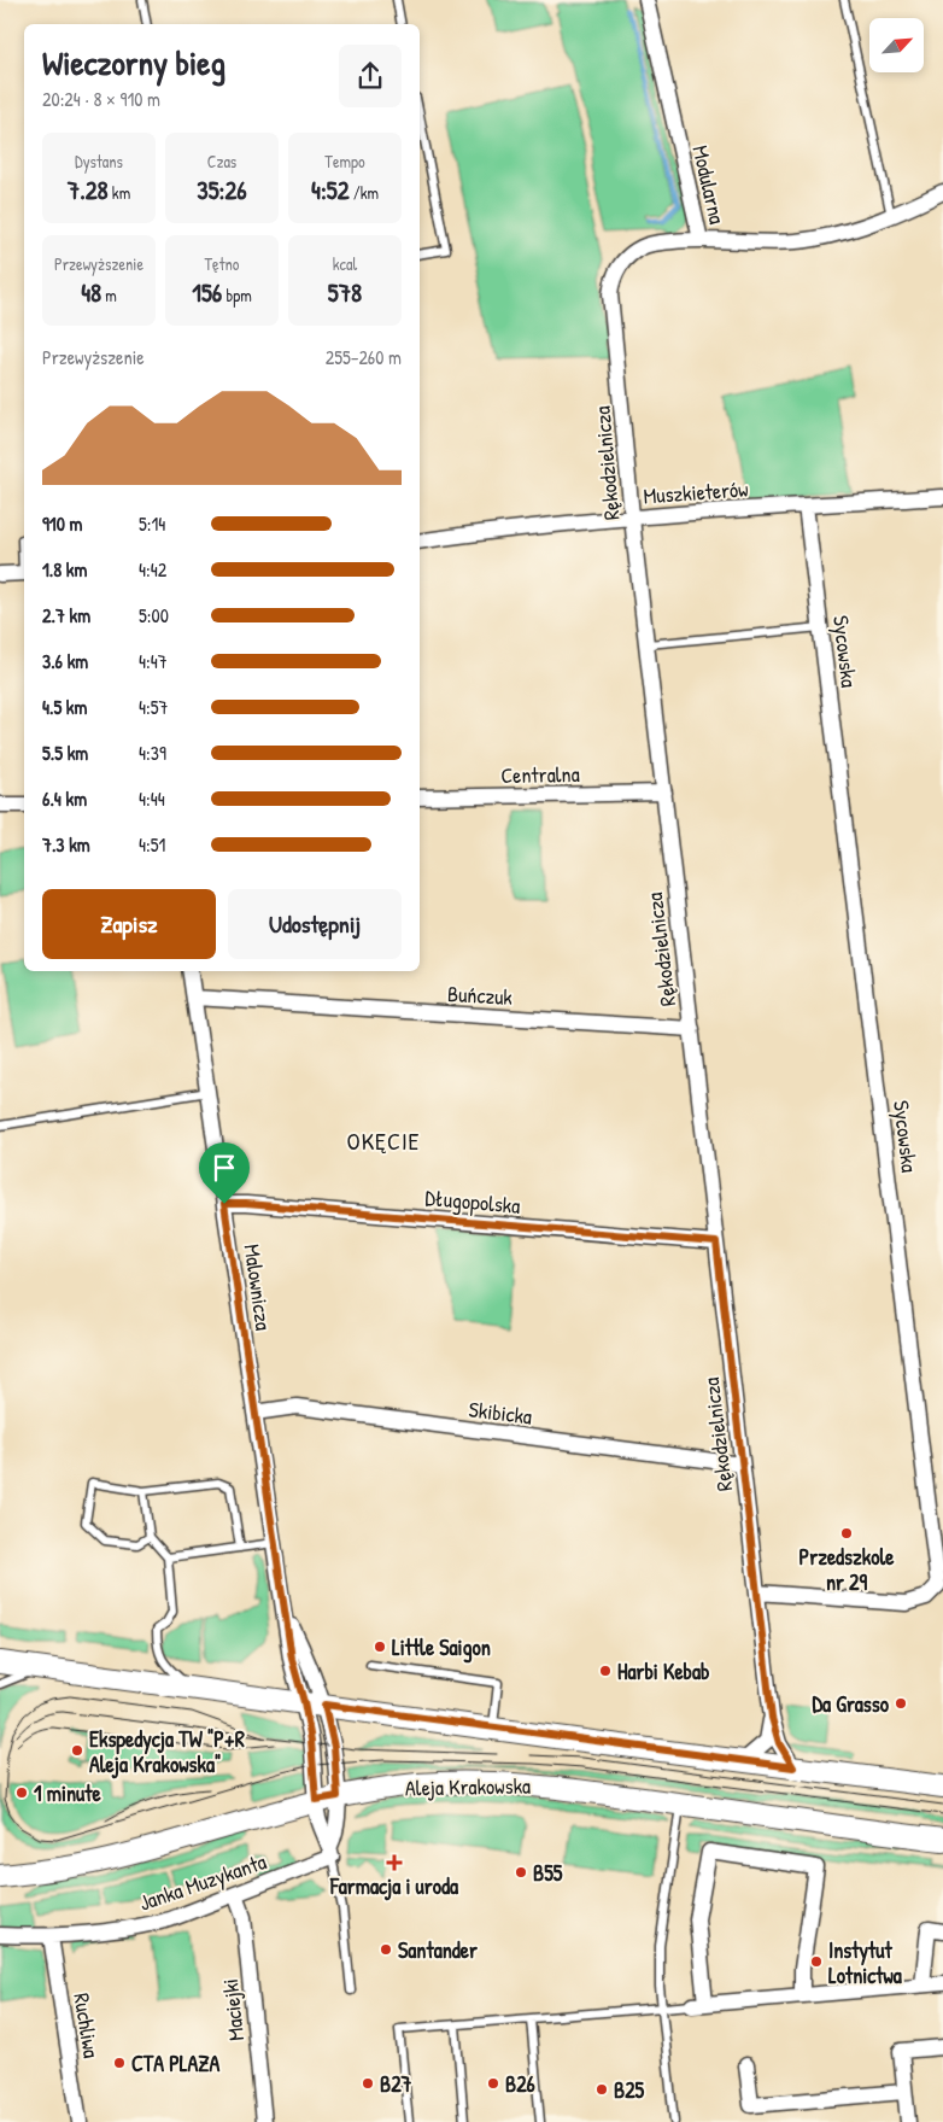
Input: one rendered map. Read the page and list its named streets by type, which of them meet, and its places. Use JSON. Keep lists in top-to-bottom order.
{
  "streets": {
    "main road": ["Aleja Krakowska"],
    "street": [
      "Modularna",
      "Rękodzielnicza",
      "Muszkieterów",
      "Sycowska",
      "Centralna",
      "Buńczuk",
      "Długopolska",
      "Malownicza",
      "Skibicka",
      "Janka Muzykanta",
      "Maciejki",
      "Ruchliwa"
    ]
  },
  "crossings": [
    ["Modularna", "Rękodzielnicza"],
    ["Rękodzielnicza", "Muszkieterów"],
    ["Rękodzielnicza", "Sycowska"],
    ["Rękodzielnicza", "Centralna"],
    ["Rękodzielnicza", "Buńczuk"],
    ["Rękodzielnicza", "Długopolska"],
    ["Rękodzielnicza", "Skibicka"],
    ["Muszkieterów", "Sycowska"],
    ["Buńczuk", "Malownicza"],
    ["Długopolska", "Malownicza"],
    ["Malownicza", "Skibicka"],
    ["Janka Muzykanta", "Maciejki"],
    ["Janka Muzykanta", "Ruchliwa"]
  ],
  "districts": ["OKĘCIE"],
  "places": {
    "other": [
      "Przedszkole nr 29",
      "Little Saigon",
      "Harbi Kebab",
      "Da Grasso",
      "Ekspedycja TW \"P+R Aleja Krakowska\"",
      "1 minute",
      "B55",
      "Santander",
      "Instytut Lotnictwa",
      "CTA PLAZA",
      "B27",
      "B26",
      "B25"
    ],
    "health": ["Farmacja i uroda"]
  },
  "north": "top right",
  "page": {
    "heading": ["Wieczorny bieg", "20:24 · 8 × 910 m"],
    "stats": [
      ["Dystans", "7.28 km"],
      ["Czas", "35:26"],
      ["Tempo", "4:52 /km"],
      ["Przewyższenie", "48 m"],
      ["Tętno", "156 bpm"],
      ["kcal", "578"]
    ],
    "chart": ["Przewyższenie", "255–260 m"],
    "list": [
      {
        "name": "910 m",
        "note": "5:14"
      },
      {
        "name": "1.8 km",
        "note": "4:42"
      },
      {
        "name": "2.7 km",
        "note": "5:00"
      },
      {
        "name": "3.6 km",
        "note": "4:47"
      },
      {
        "name": "4.5 km",
        "note": "4:57"
      },
      {
        "name": "5.5 km",
        "note": "4:39"
      },
      {
        "name": "6.4 km",
        "note": "4:44"
      },
      {
        "name": "7.3 km",
        "note": "4:51"
      }
    ],
    "buttons": ["Zapisz", "Udostępnij"]
  }
}
